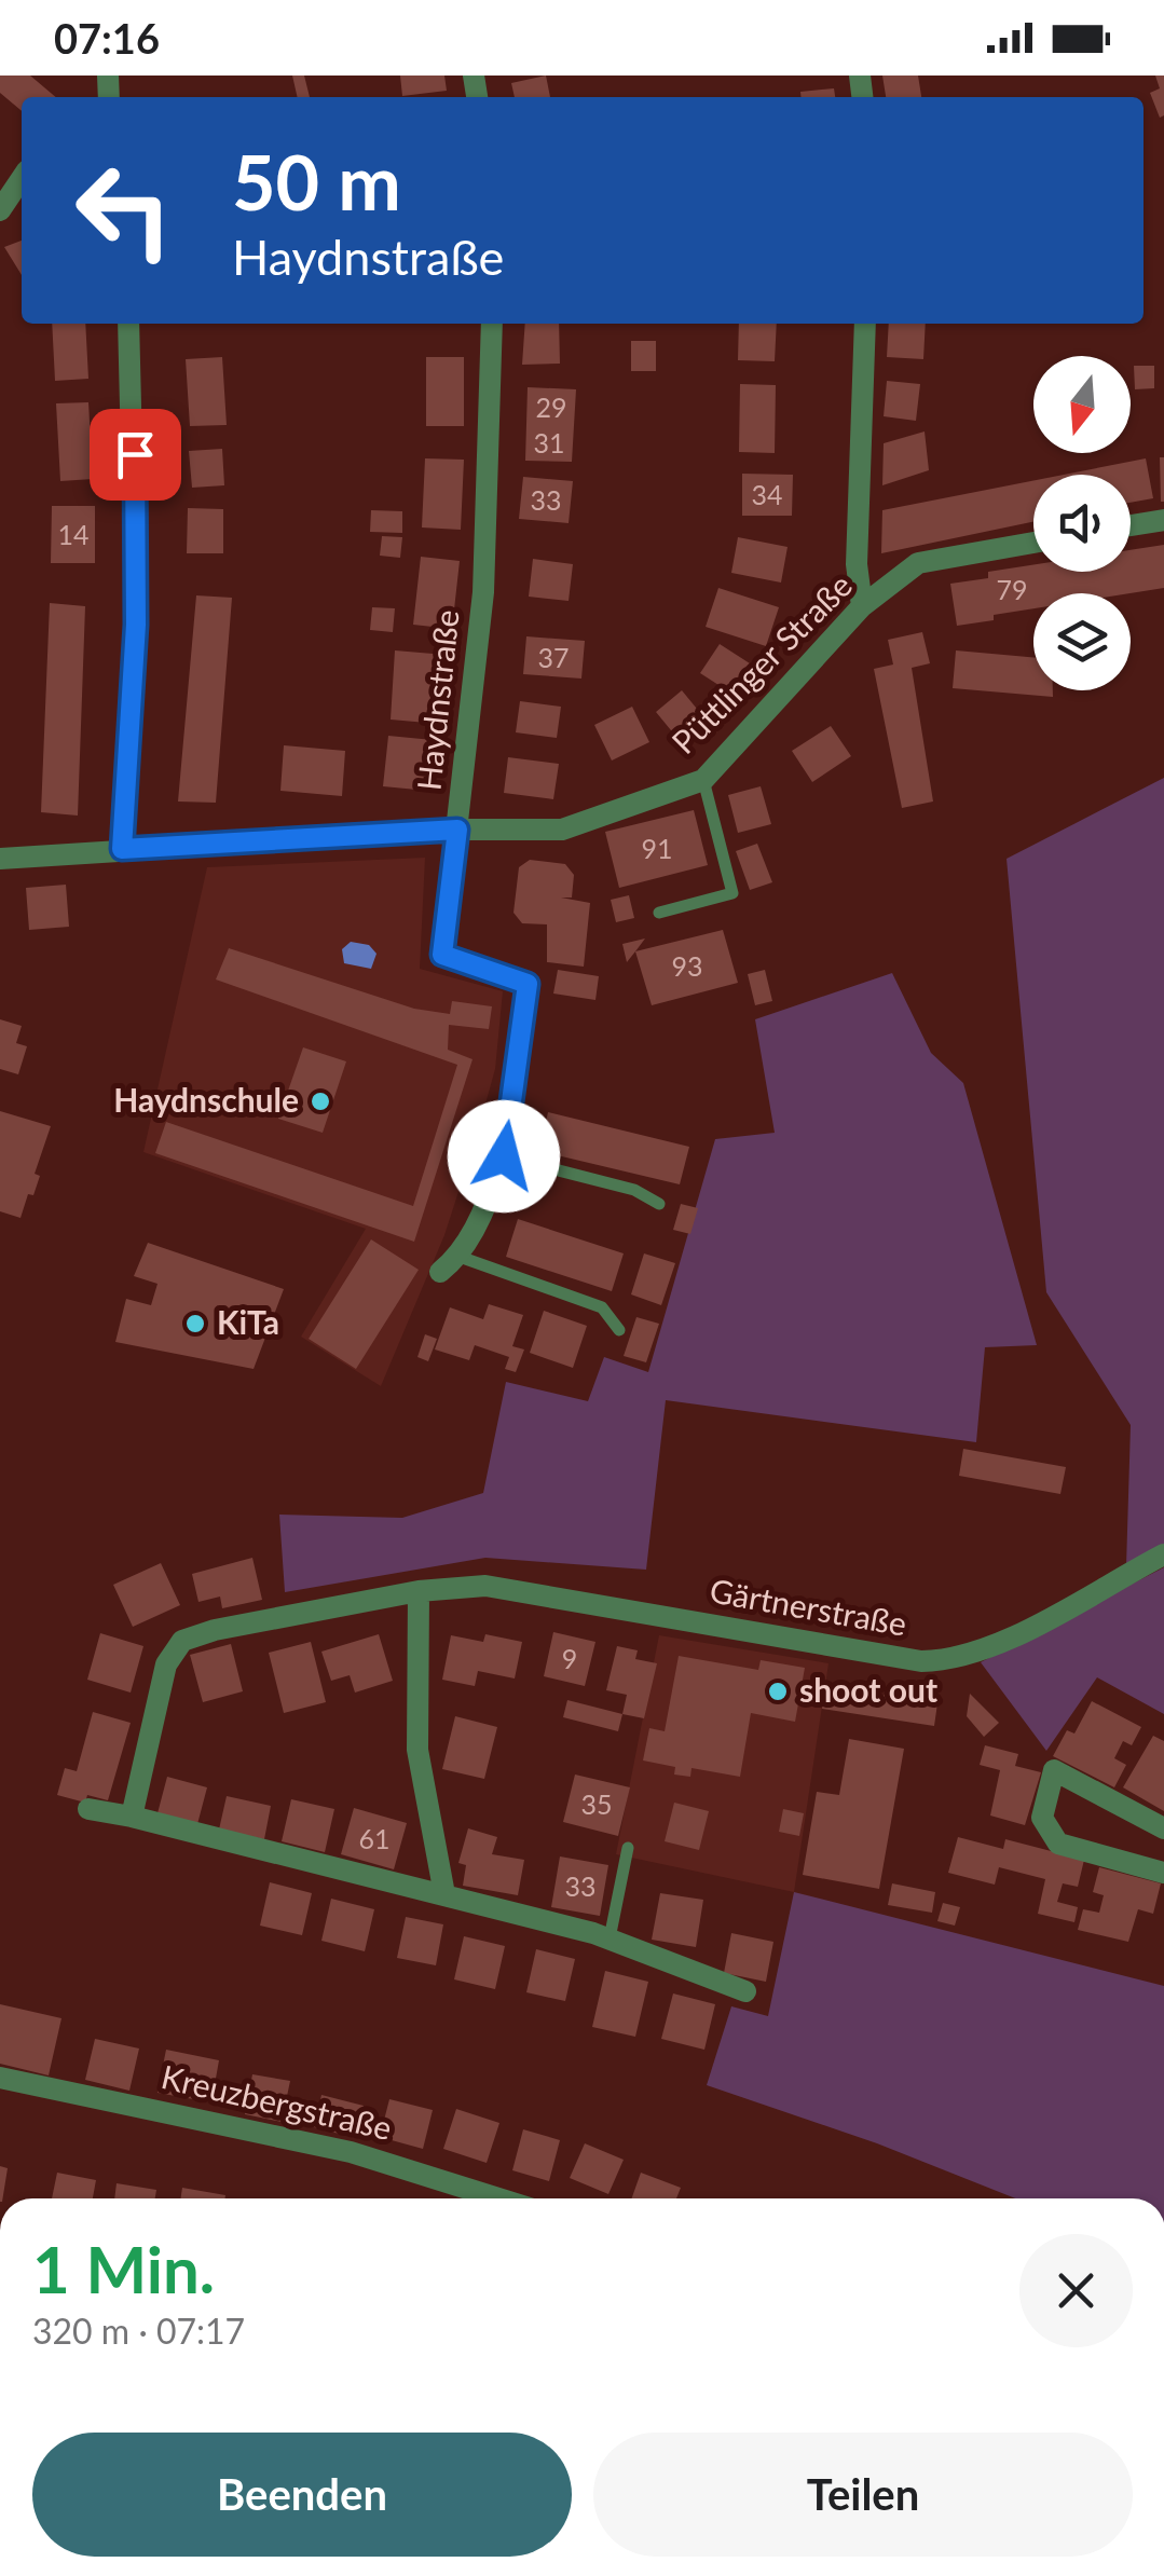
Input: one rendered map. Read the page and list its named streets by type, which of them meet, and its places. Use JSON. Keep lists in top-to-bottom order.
{
  "streets": {
    "street": [
      "Püttlinger Straße",
      "Haydnstraße",
      "Gärtnerstraße",
      "Kreuzbergstraße"
    ]
  },
  "crossings": [
    ["Püttlinger Straße", "Haydnstraße"]
  ],
  "places": ["Haydnschule", "KiTa", "shoot out"],
  "house_numbers": [
    "29",
    "31",
    "34",
    "33",
    "14",
    "79",
    "37",
    "91",
    "93",
    "9",
    "35",
    "61",
    "33"
  ],
  "north": "bottom",
  "page": {
    "status": "07:16",
    "turn": ["50 m", "Haydnstraße"],
    "heading": ["1 Min.", "320 m · 07:17"],
    "buttons": ["Beenden", "Teilen"]
  }
}
